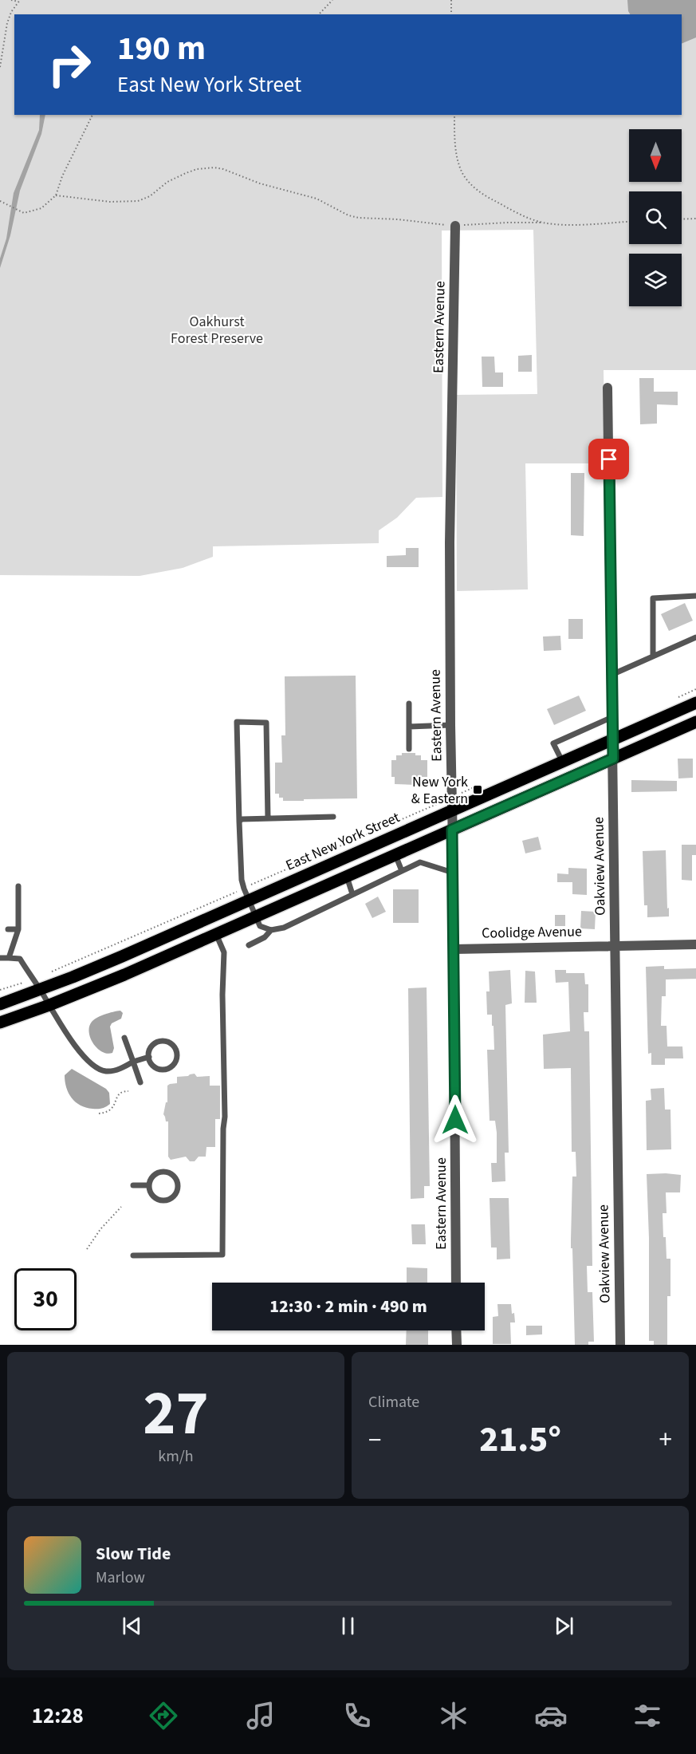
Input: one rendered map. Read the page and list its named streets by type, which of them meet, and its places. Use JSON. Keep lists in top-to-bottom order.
{
  "streets": {
    "main road": ["East New York Street"],
    "street": ["Eastern Avenue", "Oakview Avenue", "Coolidge Avenue"]
  },
  "crossings": [
    ["Eastern Avenue", "East New York Street"],
    ["Eastern Avenue", "Coolidge Avenue"],
    ["East New York Street", "Oakview Avenue"],
    ["Oakview Avenue", "Coolidge Avenue"]
  ],
  "parks": ["Oakhurst Forest Preserve"],
  "places": {
    "transit": ["New York & Eastern"]
  },
  "north": "bottom",
  "page": {
    "turn": ["190 m", "East New York Street"],
    "limit": "30",
    "trip": "12:30 · 2 min · 490 m",
    "tile": [
      ["27", "km/h"],
      "Climate"
    ],
    "heat": ["−", "21.5°", "+"],
    "song": ["Slow Tide", "Marlow"],
    "tabs": "12:28"
  }
}
